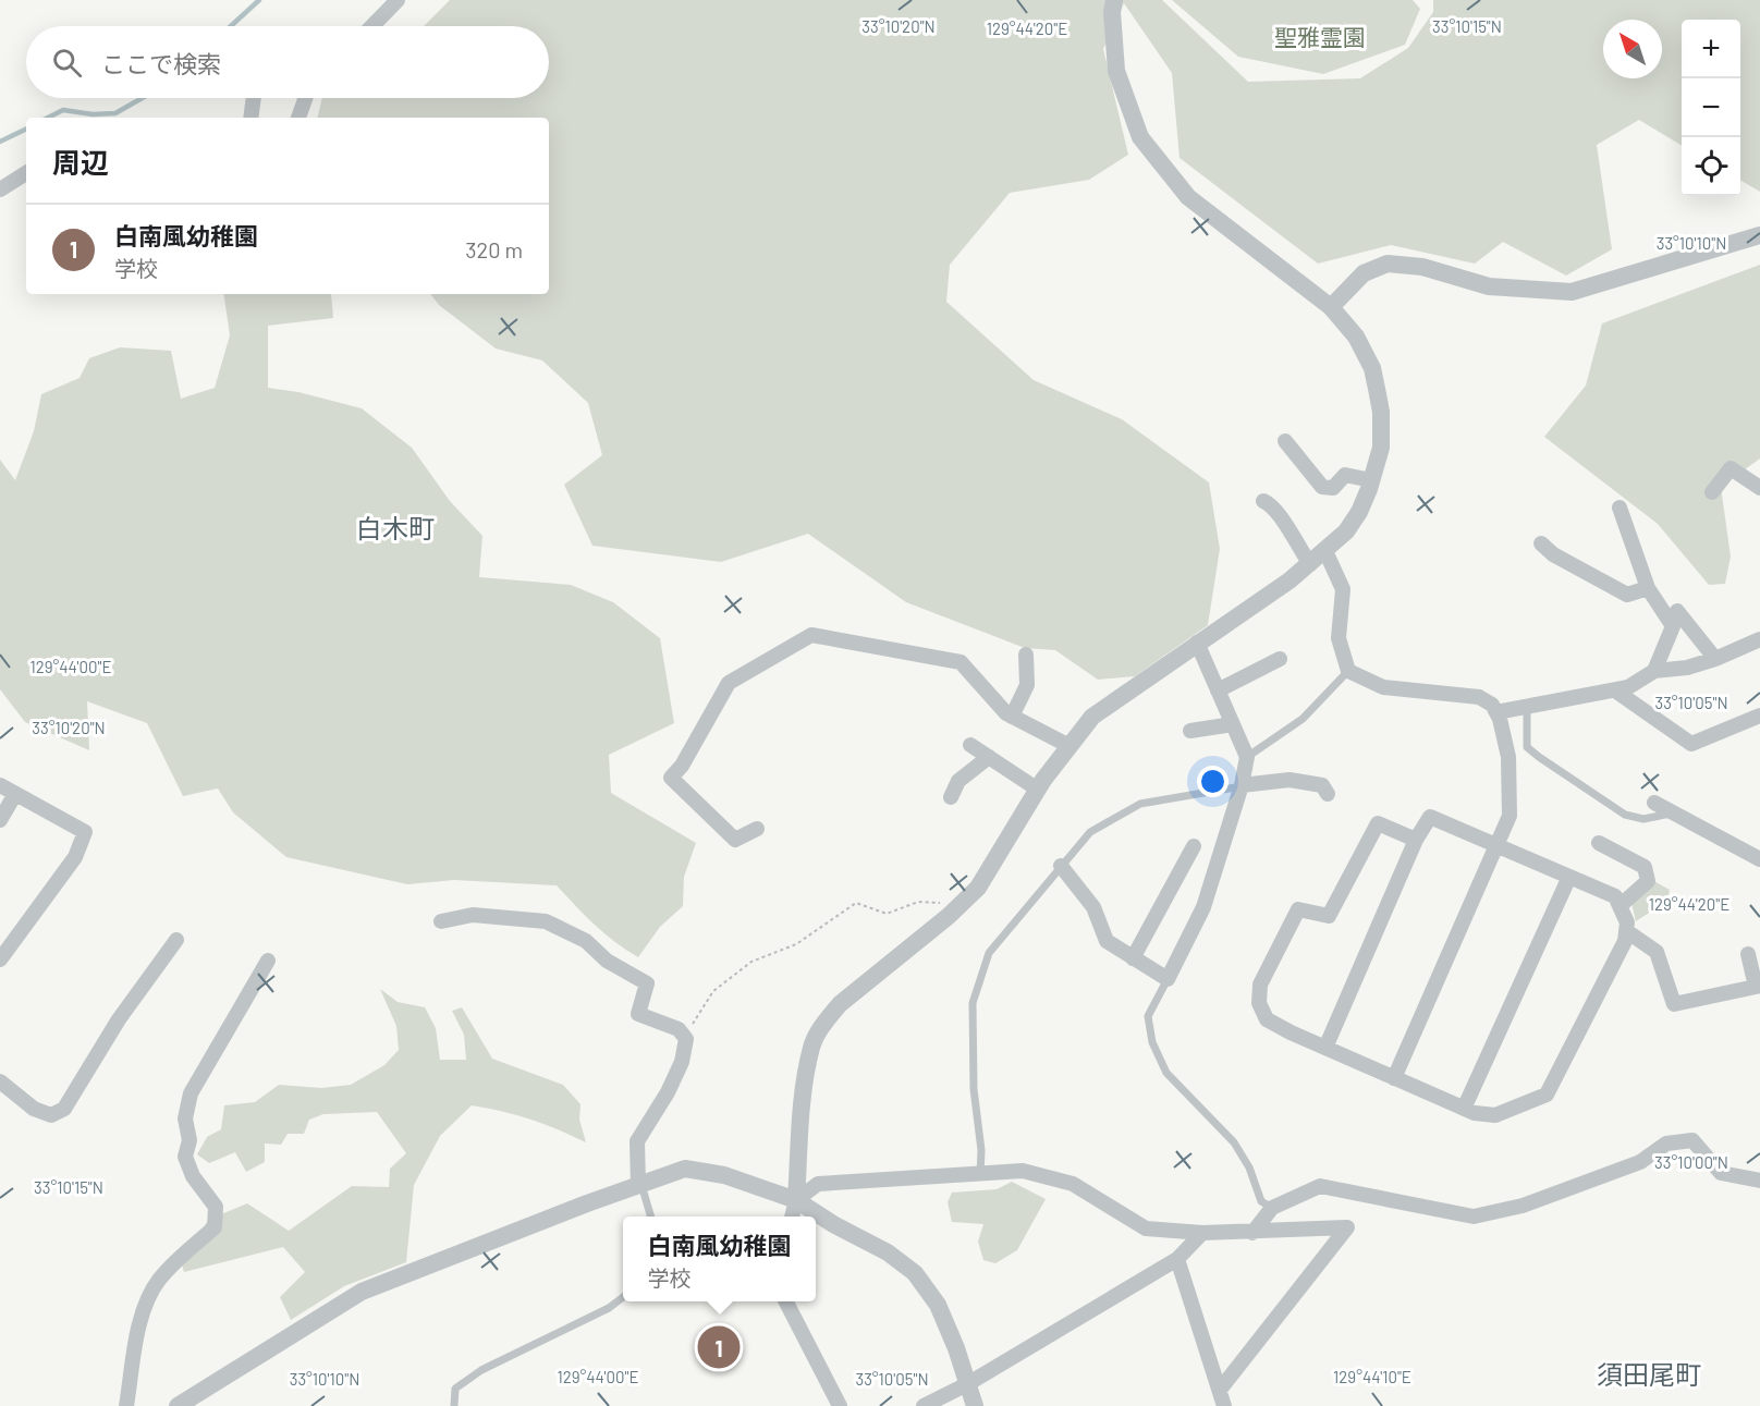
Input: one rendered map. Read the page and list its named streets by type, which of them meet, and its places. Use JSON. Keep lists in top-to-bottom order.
{
  "districts": ["白木町", "須田尾町"],
  "parks": ["聖雅霊園"],
  "north": "top left",
  "page": {
    "map_buttons": ["+", "−"],
    "search": "ここで検索",
    "heading": "周辺",
    "list": [
      {
        "mark": "1",
        "name": "白南風幼稚園",
        "note": "学校",
        "value": "320 m"
      }
    ],
    "popup": ["白南風幼稚園", "学校"],
    "pins": "1"
  },
  "coordinates": [
    "33°10'20\"N",
    "33°10'15\"N",
    "129°44'20\"E",
    "33°10'10\"N",
    "129°44'00\"E",
    "33°10'05\"N",
    "33°10'00\"N",
    "129°44'10\"E"
  ]
}
